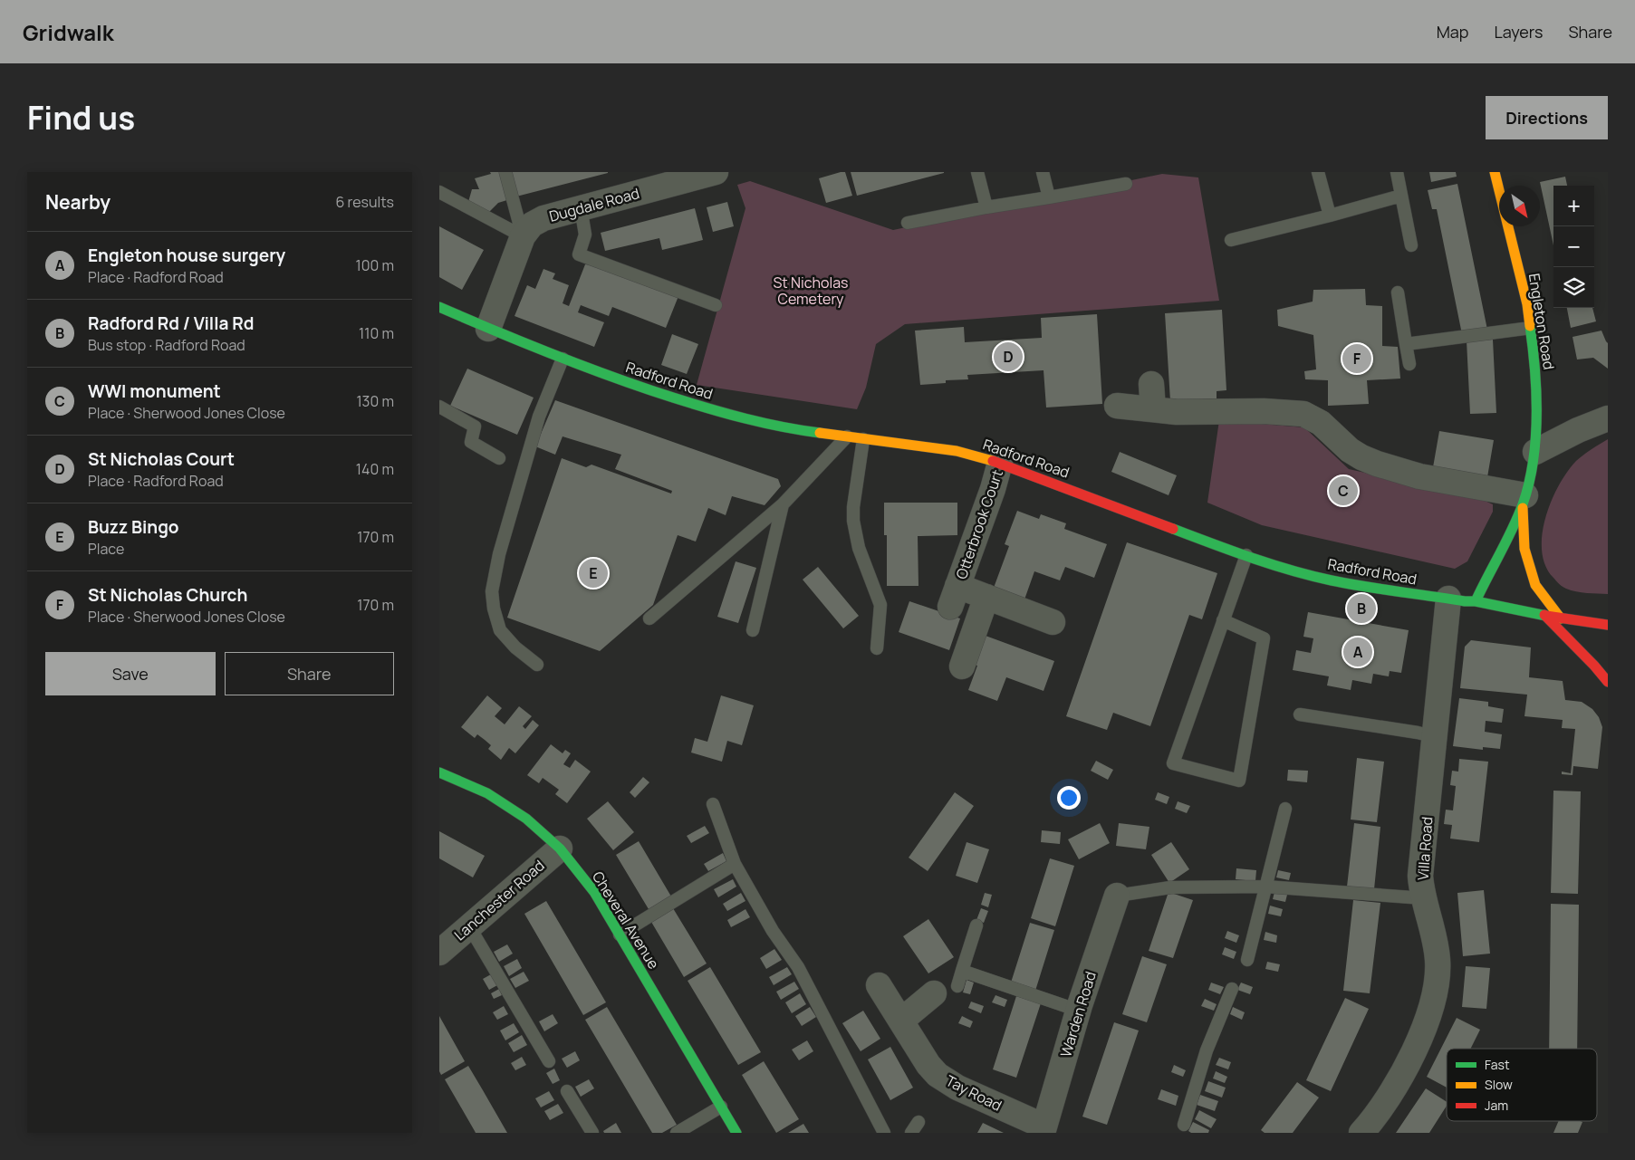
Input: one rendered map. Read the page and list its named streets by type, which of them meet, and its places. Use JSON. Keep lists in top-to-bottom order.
{
  "streets": {
    "main road": ["Engleton Road", "Radford Road", "Cheveral Avenue"],
    "street": [
      "Dugdale Road",
      "Otterbrook Court",
      "Villa Road",
      "Lanchester Road",
      "Warden Road",
      "Tay Road"
    ]
  },
  "crossings": [
    ["Dugdale Road", "Radford Road"],
    ["Engleton Road", "Radford Road"],
    ["Radford Road", "Otterbrook Court"],
    ["Radford Road", "Villa Road"],
    ["Lanchester Road", "Cheveral Avenue"],
    ["Warden Road", "Tay Road"]
  ],
  "parks": ["St Nicholas Cemetery"],
  "legend": ["Fast", "Slow", "Jam"],
  "north": "bottom right",
  "page": {
    "header": "Gridwalk",
    "nav": ["Map", "Layers", "Share"],
    "title": "Find us",
    "buttons": [
      "Directions",
      ["Save", "Share"]
    ],
    "heading": ["Nearby", "6 results"],
    "map_buttons": ["+", "−"],
    "list": [
      {
        "mark": "A",
        "name": "Engleton house surgery",
        "note": "Place · Radford Road",
        "value": "100 m"
      },
      {
        "mark": "B",
        "name": "Radford Rd / Villa Rd",
        "note": "Bus stop · Radford Road",
        "value": "110 m"
      },
      {
        "mark": "C",
        "name": "WWI monument",
        "note": "Place · Sherwood Jones Close",
        "value": "130 m"
      },
      {
        "mark": "D",
        "name": "St Nicholas Court",
        "note": "Place · Radford Road",
        "value": "140 m"
      },
      {
        "mark": "E",
        "name": "Buzz Bingo",
        "note": "Place",
        "value": "170 m"
      },
      {
        "mark": "F",
        "name": "St Nicholas Church",
        "note": "Place · Sherwood Jones Close",
        "value": "170 m"
      }
    ],
    "pins": [
      "D",
      "F",
      "C",
      "E",
      "B",
      "A"
    ]
  }
}
